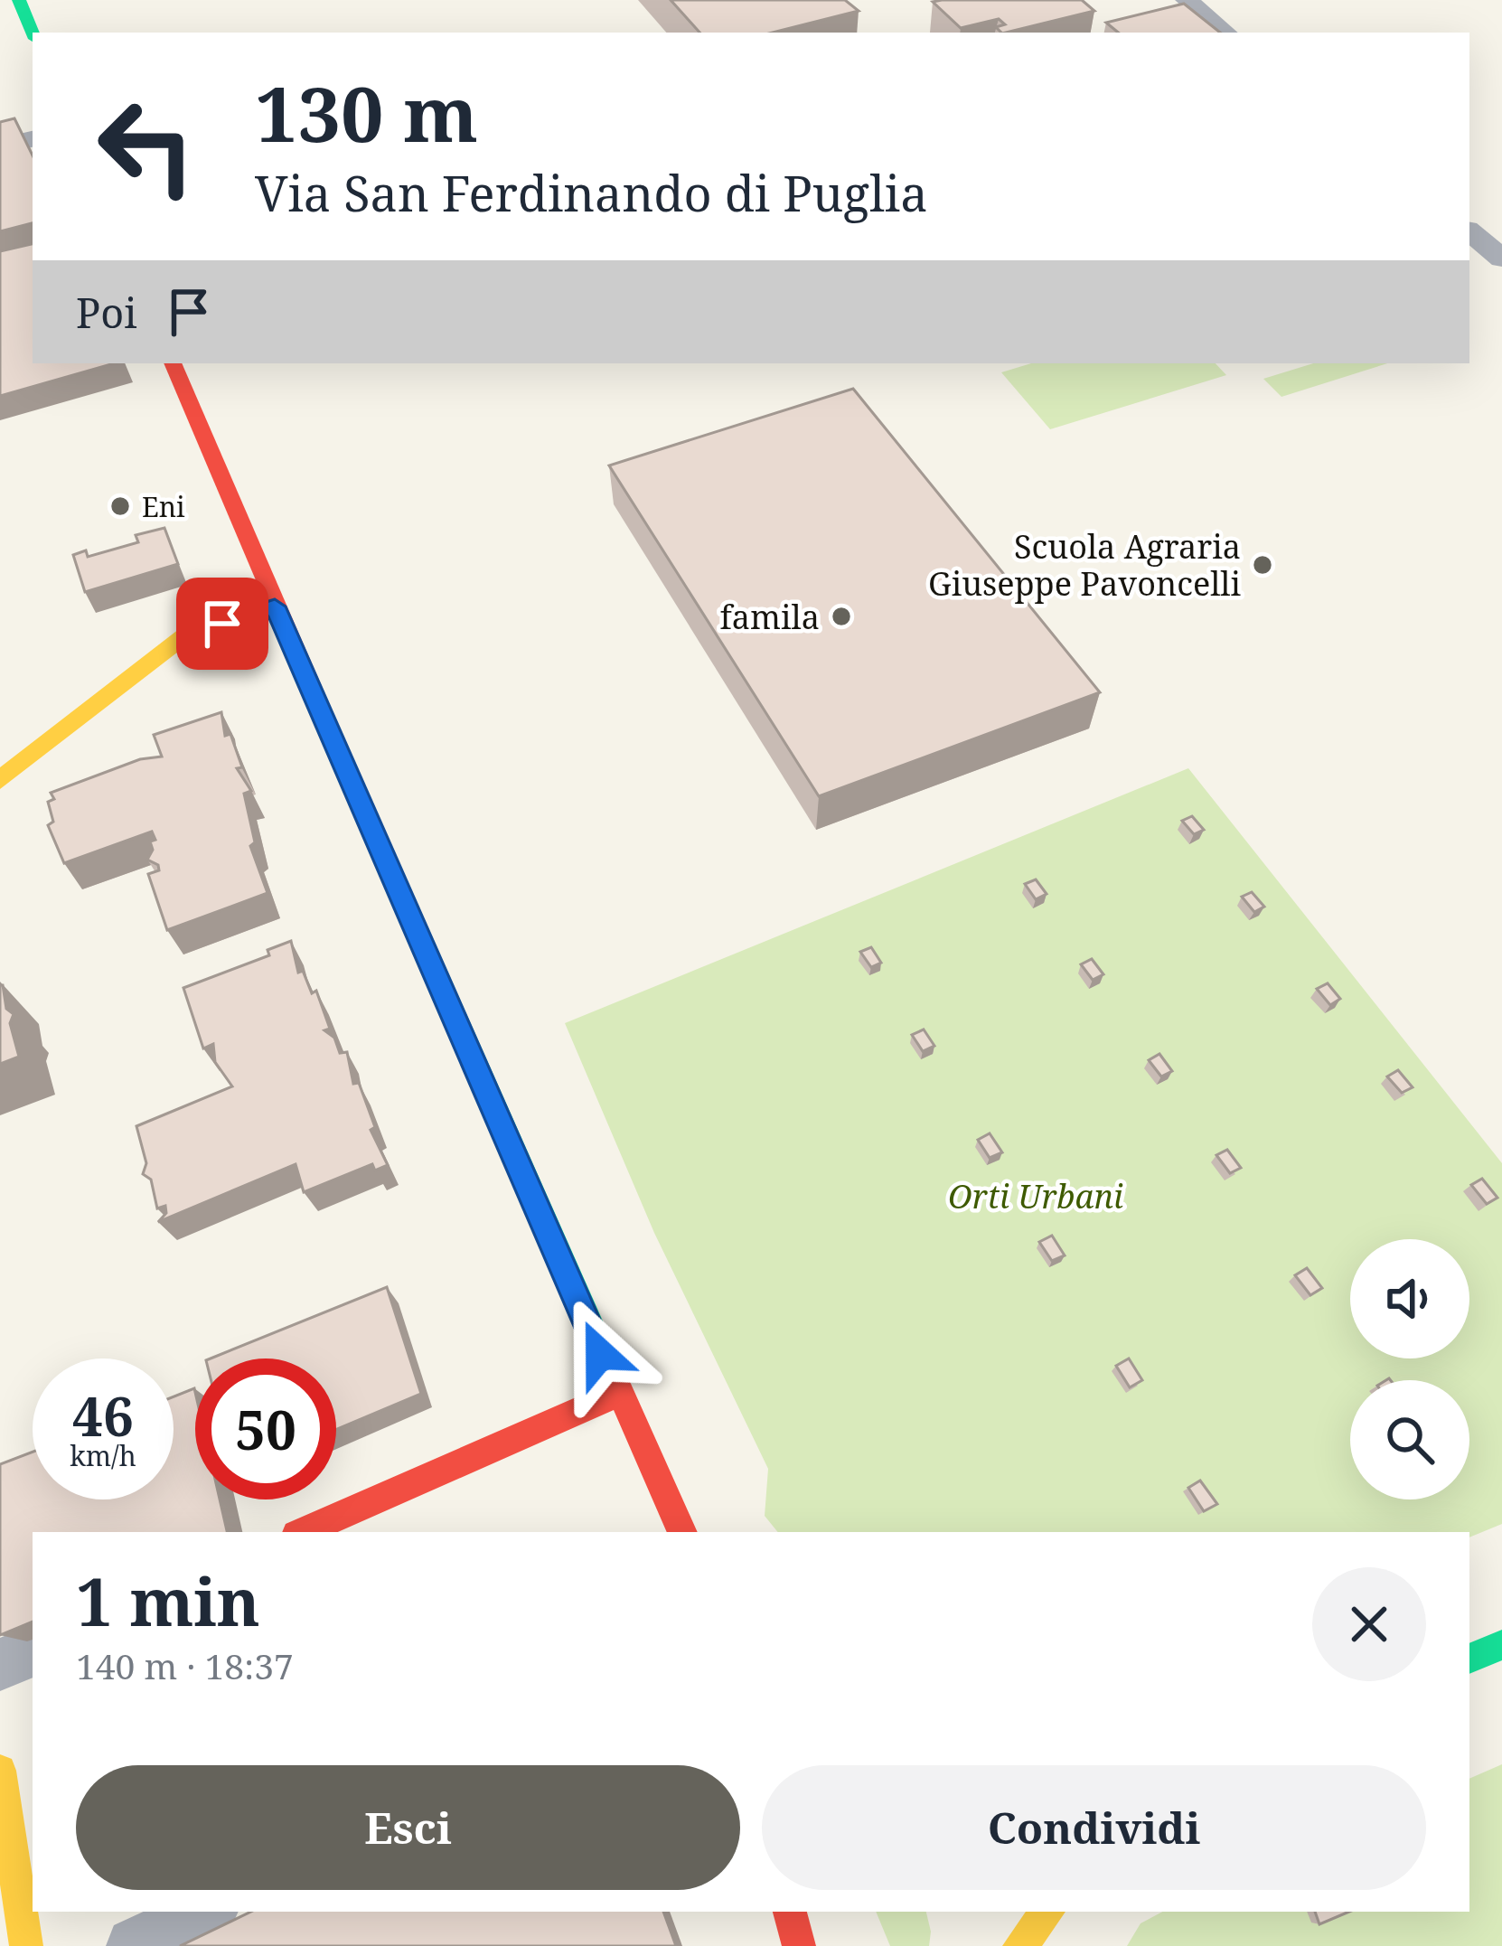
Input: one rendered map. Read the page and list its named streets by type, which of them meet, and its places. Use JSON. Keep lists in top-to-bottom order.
{
  "parks": ["Orti Urbani"],
  "places": ["Eni", "Scuola Agraria Giuseppe Pavoncelli", "famila"],
  "page": {
    "turn": ["130 m", "Via San Ferdinando di Puglia"],
    "then": "Poi",
    "speed": "46 km/h",
    "limit": "50",
    "heading": ["1 min", "140 m · 18:37"],
    "buttons": ["Esci", "Condividi"]
  }
}
